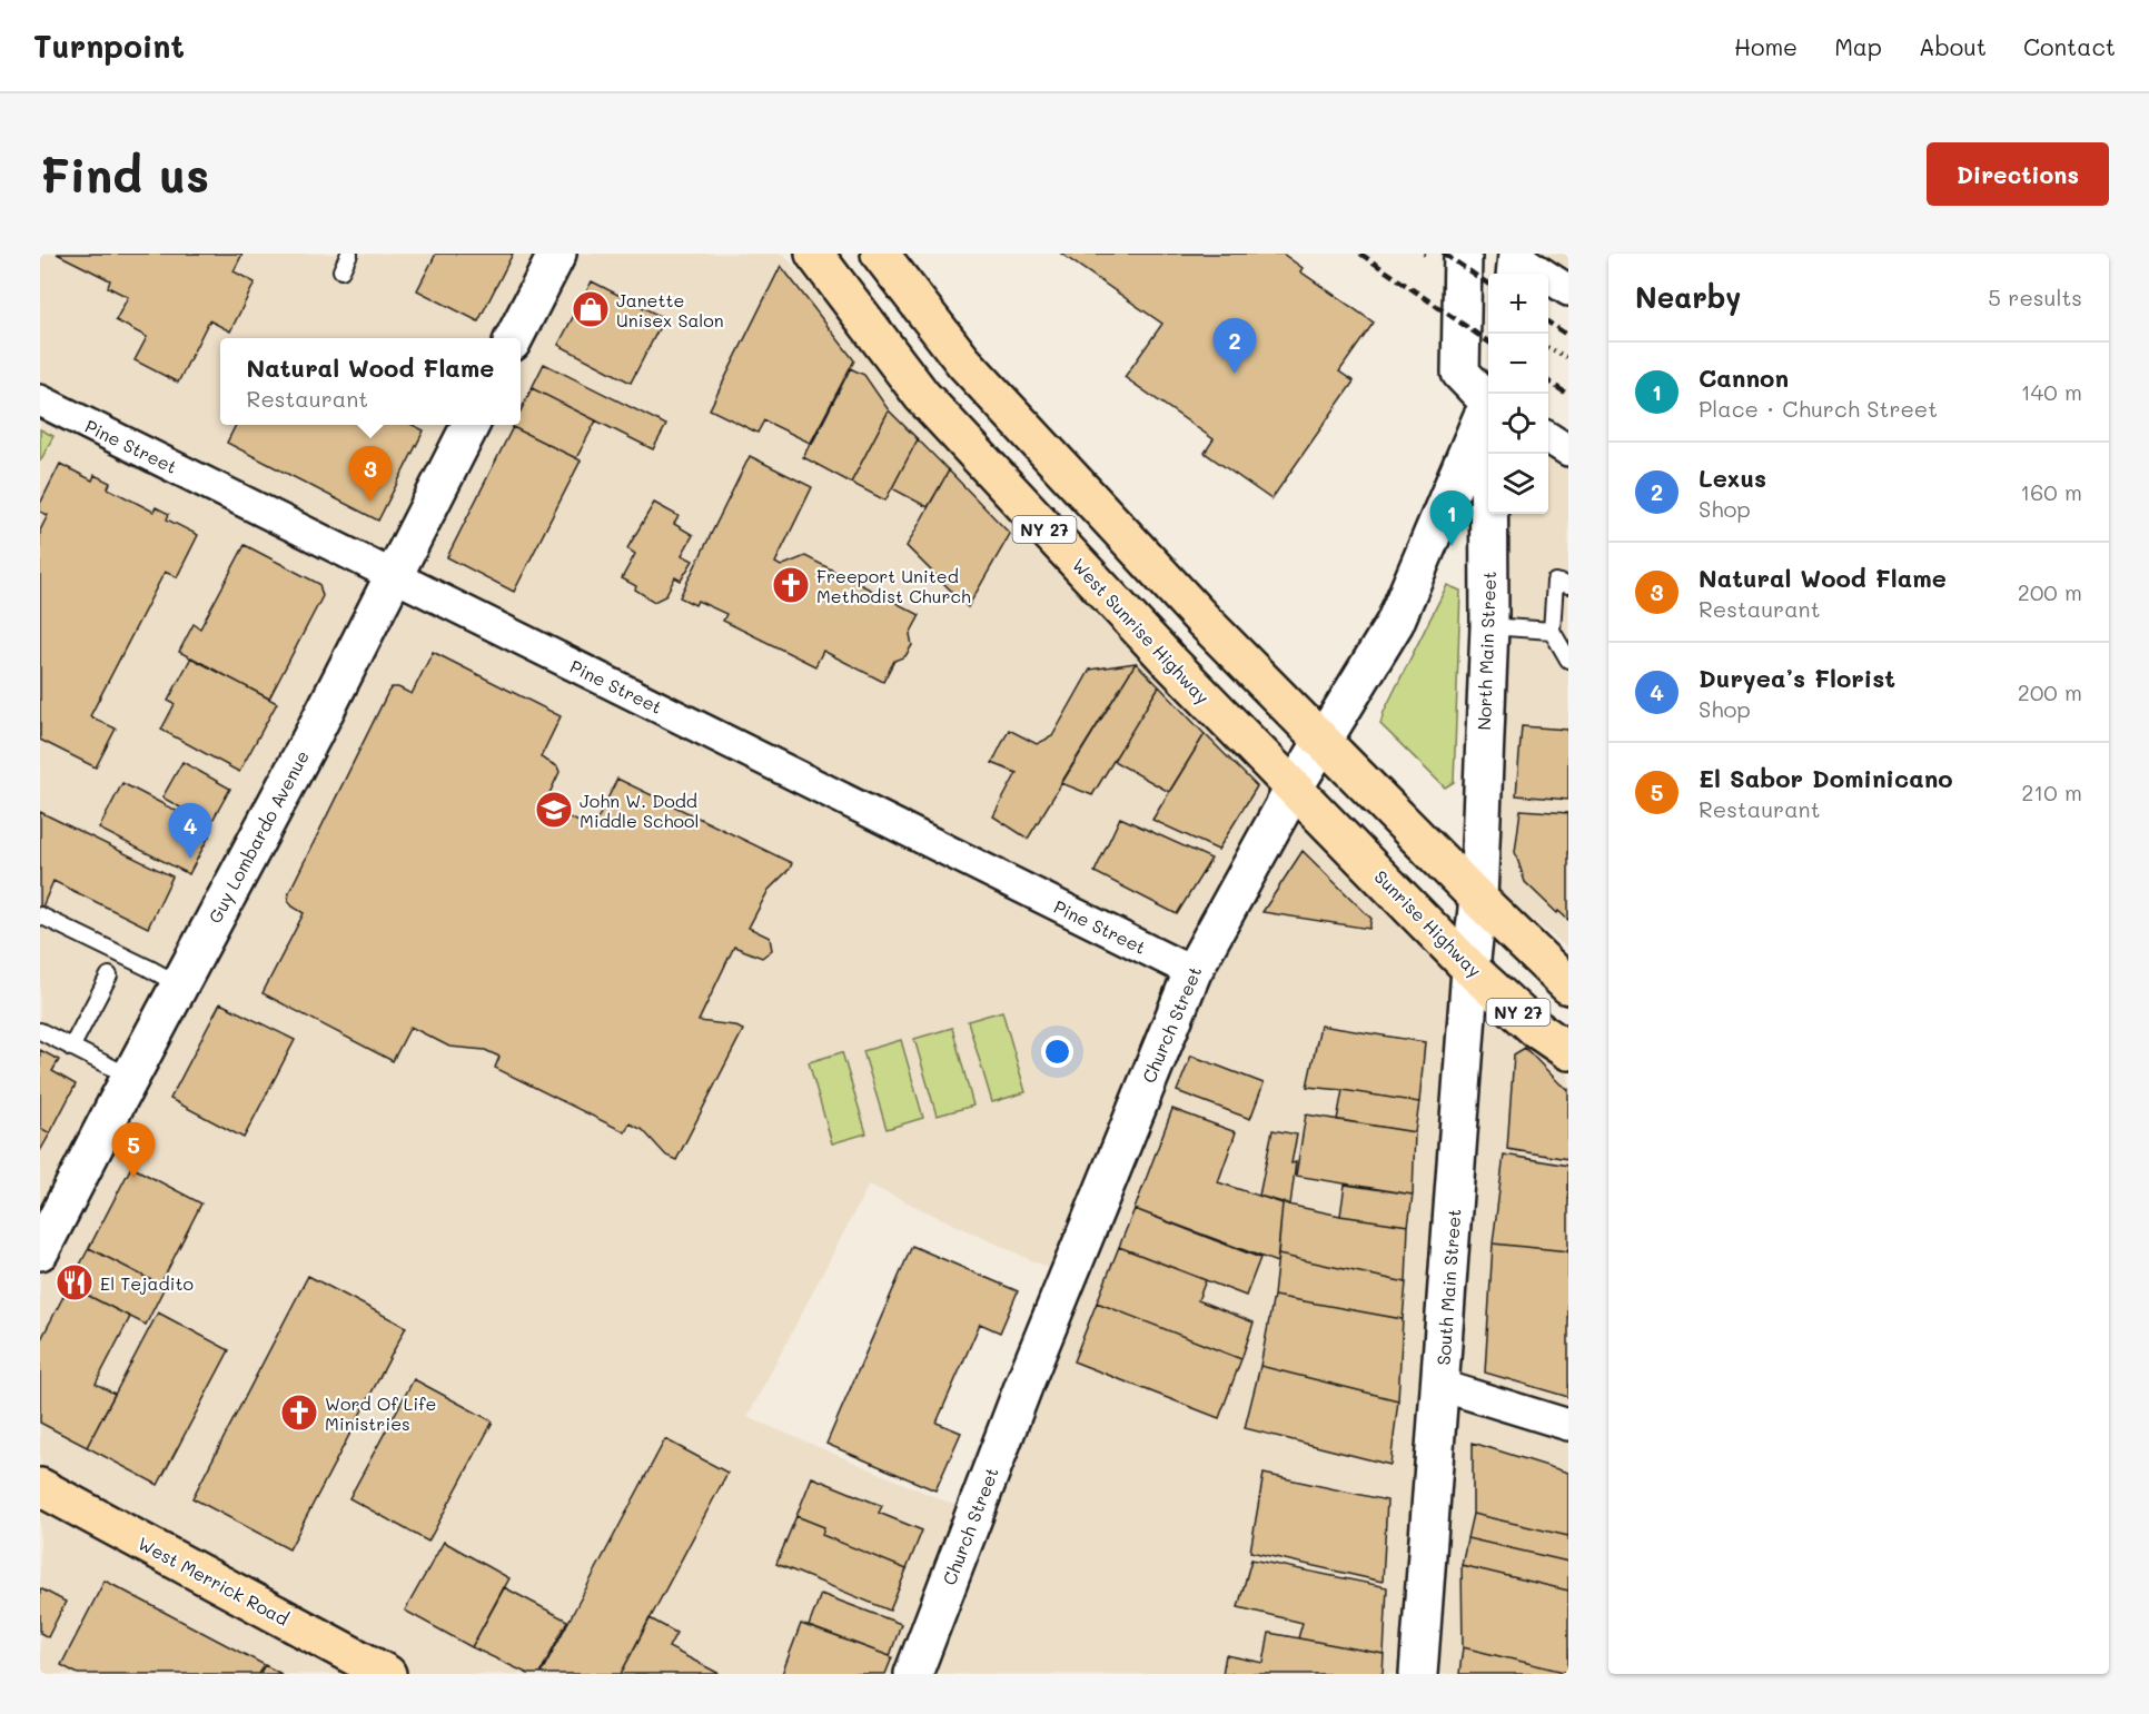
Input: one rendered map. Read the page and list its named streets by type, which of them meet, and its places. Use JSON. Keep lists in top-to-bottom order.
{
  "streets": {
    "main road": [
      "NY 27",
      "West Sunrise Highway",
      "Sunrise Highway",
      "West Merrick Road"
    ],
    "street": [
      "Pine Street",
      "North Main Street",
      "Guy Lombardo Avenue",
      "Church Street",
      "South Main Street"
    ]
  },
  "crossings": [
    ["Pine Street", "Guy Lombardo Avenue"],
    ["Pine Street", "Church Street"],
    ["NY 27", "North Main Street"],
    ["NY 27", "Church Street"],
    ["NY 27", "South Main Street"],
    ["West Sunrise Highway", "Sunrise Highway"],
    ["West Sunrise Highway", "Church Street"],
    ["North Main Street", "South Main Street"],
    ["Sunrise Highway", "Church Street"],
    ["Sunrise Highway", "South Main Street"]
  ],
  "places": {
    "shop": ["Janette Unisex Salon"],
    "church": ["Freeport United Methodist Church", "Word Of Life Ministries"],
    "school or university": ["John W. Dodd Middle School"],
    "restaurant": ["El Tejadito"]
  },
  "page": {
    "header": "Turnpoint",
    "nav": [
      "Home",
      "Map",
      "About",
      "Contact"
    ],
    "buttons": "Directions",
    "title": "Find us",
    "heading": ["Nearby", "5 results"],
    "map_buttons": ["+", "−"],
    "pins": [
      "2",
      "3",
      "1",
      "4",
      "5"
    ],
    "popup": ["Natural Wood Flame", "Restaurant"],
    "list": [
      {
        "mark": "1",
        "name": "Cannon",
        "note": "Place · Church Street",
        "value": "140 m"
      },
      {
        "mark": "2",
        "name": "Lexus",
        "note": "Shop",
        "value": "160 m"
      },
      {
        "mark": "3",
        "name": "Natural Wood Flame",
        "note": "Restaurant",
        "value": "200 m"
      },
      {
        "mark": "4",
        "name": "Duryea’s Florist",
        "note": "Shop",
        "value": "200 m"
      },
      {
        "mark": "5",
        "name": "El Sabor Dominicano",
        "note": "Restaurant",
        "value": "210 m"
      }
    ]
  }
}
